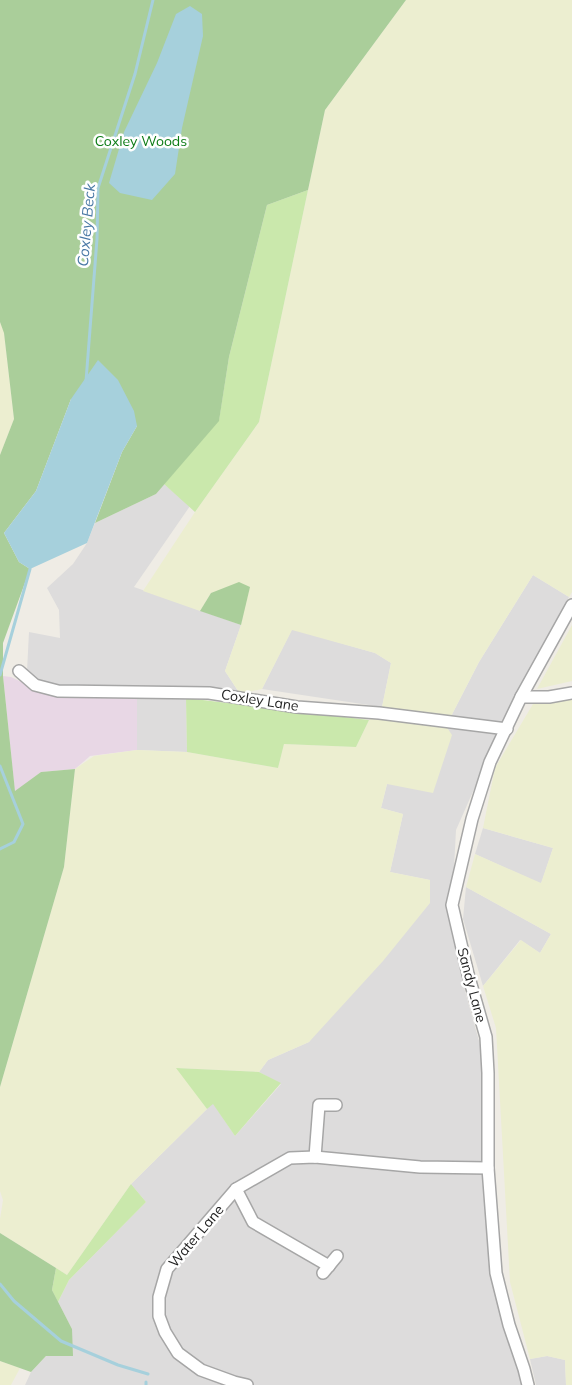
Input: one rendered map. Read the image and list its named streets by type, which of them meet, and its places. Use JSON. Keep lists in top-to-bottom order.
{
  "streets": {
    "street": ["Coxley Lane", "Sandy Lane", "Water Lane"]
  },
  "crossings": [
    ["Coxley Lane", "Sandy Lane"],
    ["Sandy Lane", "Water Lane"]
  ],
  "water": ["Coxley Beck"],
  "parks": ["Coxley Woods"]
}
